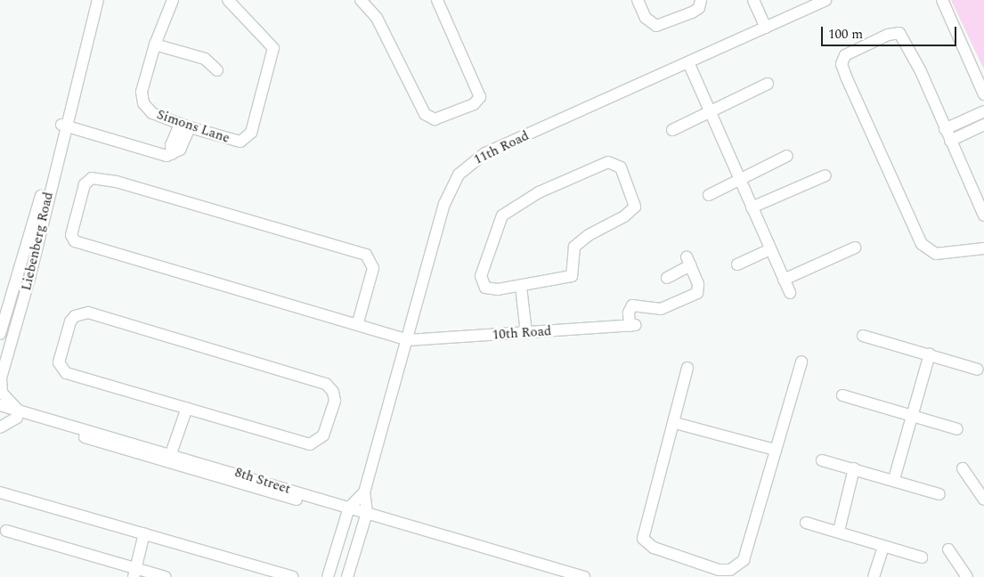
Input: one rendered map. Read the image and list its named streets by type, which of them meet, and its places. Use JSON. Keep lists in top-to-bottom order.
{
  "streets": {
    "street": [
      "Simons Lane",
      "11th Road",
      "Liebenberg Road",
      "10th Road",
      "8th Street"
    ]
  },
  "crossings": [
    ["11th Road", "10th Road"],
    ["11th Road", "8th Street"]
  ],
  "scale_bar": "100 m"
}
